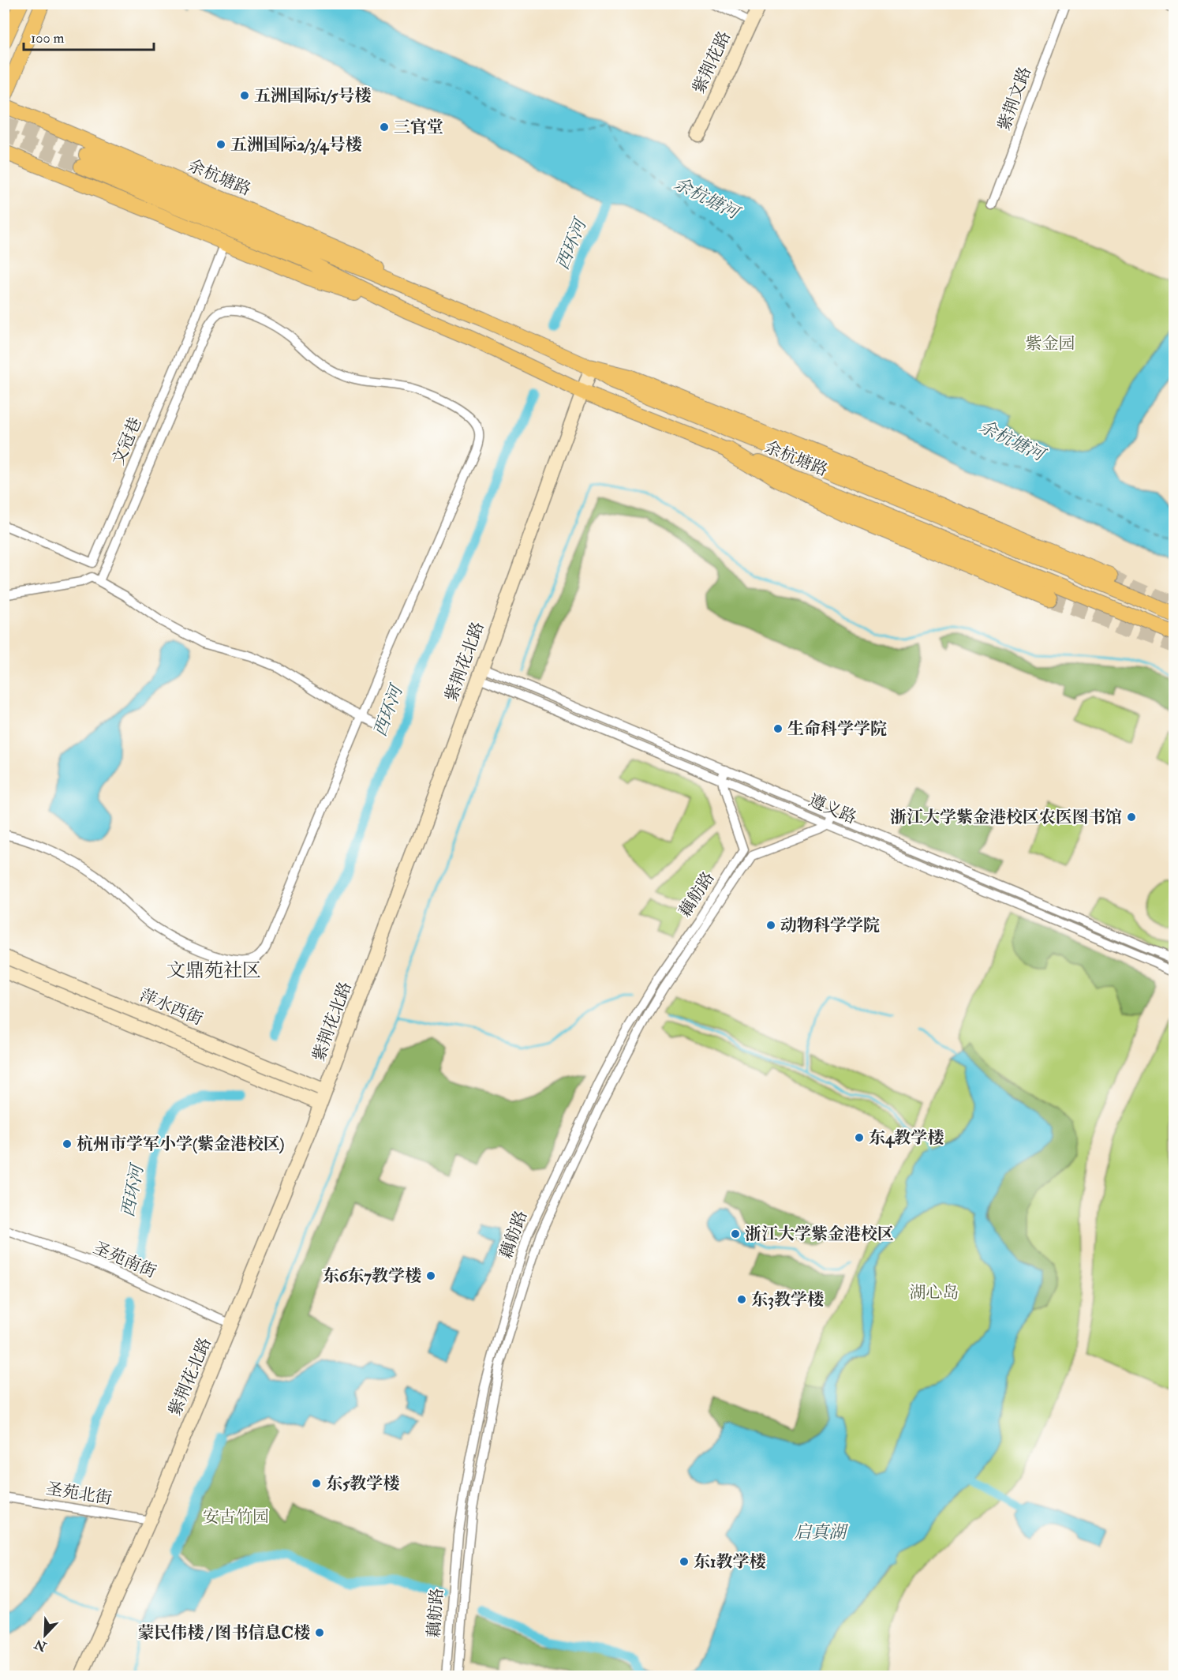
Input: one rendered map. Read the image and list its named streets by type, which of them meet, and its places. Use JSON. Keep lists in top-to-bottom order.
{
  "streets": {
    "main road": [
      "紫荆花路",
      "余杭塘路",
      "紫荆花北路",
      "萍水西街"
    ],
    "street": [
      "紫荆文路",
      "文冠巷",
      "遵义路",
      "藕舫路",
      "圣苑南街",
      "圣苑北街"
    ]
  },
  "crossings": [
    ["余杭塘路", "文冠巷"],
    ["余杭塘路", "紫荆花北路"],
    ["紫荆花北路", "遵义路"],
    ["紫荆花北路", "萍水西街"],
    ["紫荆花北路", "圣苑南街"],
    ["紫荆花北路", "圣苑北街"],
    ["遵义路", "藕舫路"]
  ],
  "districts": ["文鼎苑社区"],
  "water": ["余杭塘河", "西环河", "启真湖"],
  "parks": ["紫金园", "湖心岛", "安古竹园"],
  "places": [
    "五洲国际1/5号楼",
    "三官堂",
    "五洲国际2/3/4号楼",
    "生命科学学院",
    "浙江大学紫金港校区农医图书馆",
    "动物科学学院",
    "东4教学楼",
    "杭州市学军小学(紫金港校区)",
    "浙江大学紫金港校区",
    "东6东7教学楼",
    "东3教学楼",
    "东5教学楼",
    "东1教学楼",
    "蒙民伟楼 / 图书信息C楼"
  ],
  "scale_bar": "100 m",
  "north": "bottom left"
}
